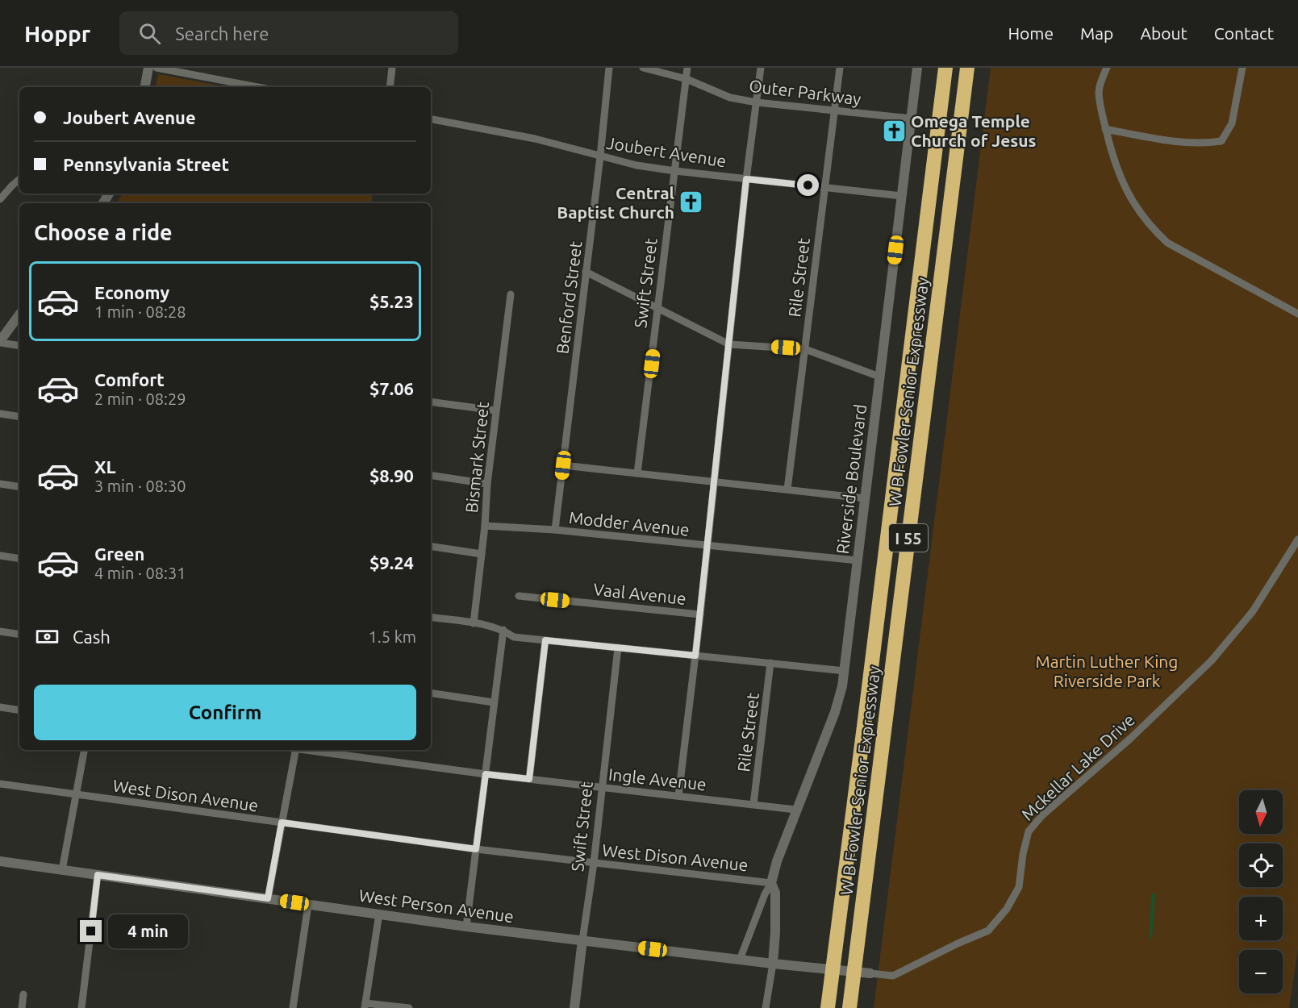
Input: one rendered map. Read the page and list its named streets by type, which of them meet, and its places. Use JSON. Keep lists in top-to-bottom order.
{
  "streets": {
    "highway": ["W B Fowler Senior Expressway", "I 55"],
    "street": [
      "Outer Parkway",
      "Joubert Avenue",
      "Rile Street",
      "Swift Street",
      "Benford Street",
      "Bismark Street",
      "Riverside Boulevard",
      "Modder Avenue",
      "Vaal Avenue",
      "Mckellar Lake Drive",
      "Ingle Avenue",
      "West Dison Avenue",
      "West Person Avenue"
    ]
  },
  "crossings": [
    ["Outer Parkway", "Rile Street"],
    ["Outer Parkway", "Swift Street"],
    ["Outer Parkway", "Riverside Boulevard"],
    ["Joubert Avenue", "Rile Street"],
    ["Joubert Avenue", "Swift Street"],
    ["Joubert Avenue", "Benford Street"],
    ["Joubert Avenue", "Riverside Boulevard"],
    ["Rile Street", "Ingle Avenue"],
    ["Swift Street", "Ingle Avenue"],
    ["Swift Street", "West Dison Avenue"],
    ["Swift Street", "West Person Avenue"],
    ["Benford Street", "Modder Avenue"],
    ["Bismark Street", "Modder Avenue"],
    ["Riverside Boulevard", "Modder Avenue"],
    ["Riverside Boulevard", "Ingle Avenue"],
    ["Riverside Boulevard", "West Dison Avenue"],
    ["Riverside Boulevard", "West Person Avenue"],
    ["Mckellar Lake Drive", "West Person Avenue"]
  ],
  "parks": ["Martin Luther King Riverside Park"],
  "places": {
    "church": ["Omega Temple Church of Jesus", "Central Baptist Church"]
  },
  "north": "bottom",
  "page": {
    "header": "Hoppr",
    "search": "Search here",
    "nav": [
      "Home",
      "Map",
      "About",
      "Contact"
    ],
    "banner": ["Joubert Avenue", "Pennsylvania Street"],
    "heading": "Choose a ride",
    "list": [
      {
        "name": "Economy",
        "note": "1 min · 08:28",
        "value": "$5.23"
      },
      {
        "name": "Comfort",
        "note": "2 min · 08:29",
        "value": "$7.06"
      },
      {
        "name": "XL",
        "note": "3 min · 08:30",
        "value": "$8.90"
      },
      {
        "name": "Green",
        "note": "4 min · 08:31",
        "value": "$9.24"
      }
    ],
    "pay": ["Cash", "1.5 km"],
    "buttons": "Confirm",
    "map_buttons": ["+", "−"],
    "bubble": "4 min"
  }
}
